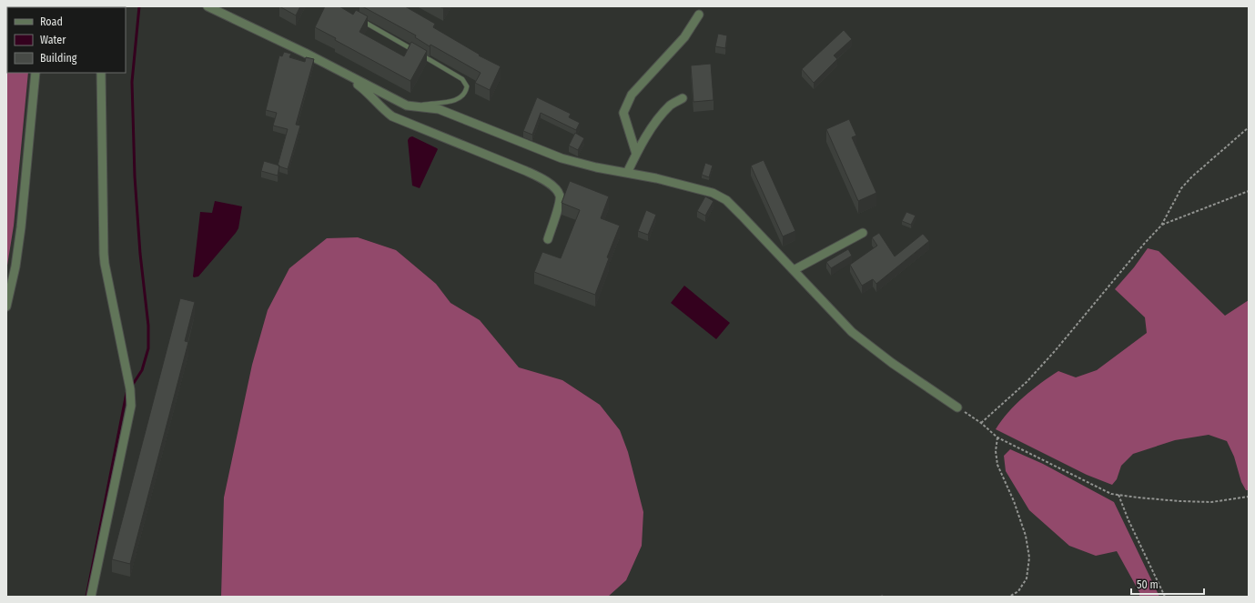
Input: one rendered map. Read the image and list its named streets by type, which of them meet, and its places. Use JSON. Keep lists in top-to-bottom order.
{
  "legend": ["Road", "Water", "Building"],
  "scale_bar": "50 m"
}
